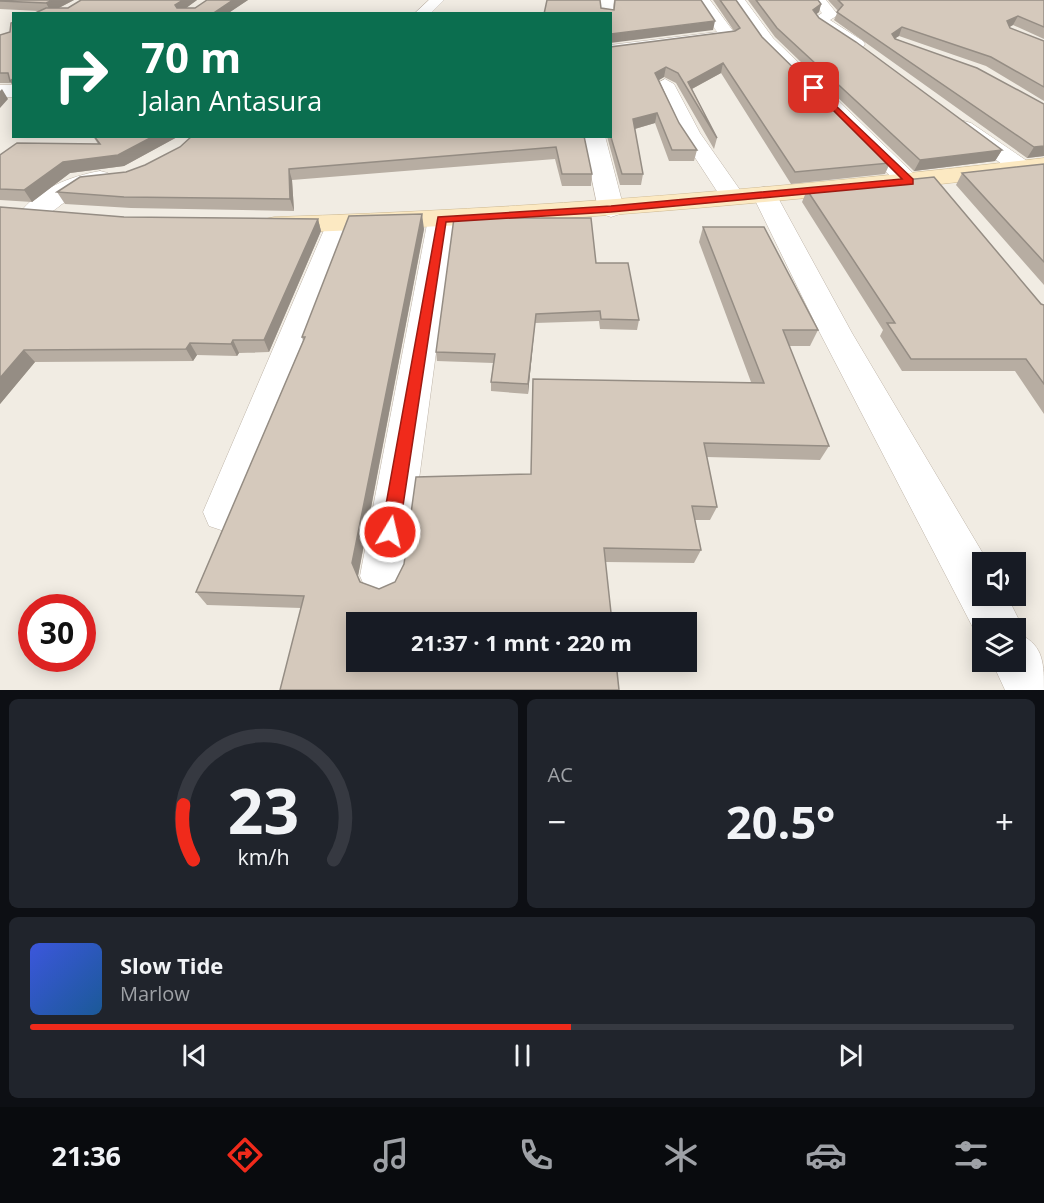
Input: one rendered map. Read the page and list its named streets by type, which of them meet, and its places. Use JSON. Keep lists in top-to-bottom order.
{
  "page": {
    "turn": ["70 m", "Jalan Antasura"],
    "limit": "30",
    "trip": "21:37 · 1 mnt · 220 m",
    "tile": "AC",
    "heat": ["−", "20.5°", "+"],
    "song": ["Slow Tide", "Marlow"],
    "tabs": "21:36",
    "gauge": ["23", "km/h"]
  }
}
